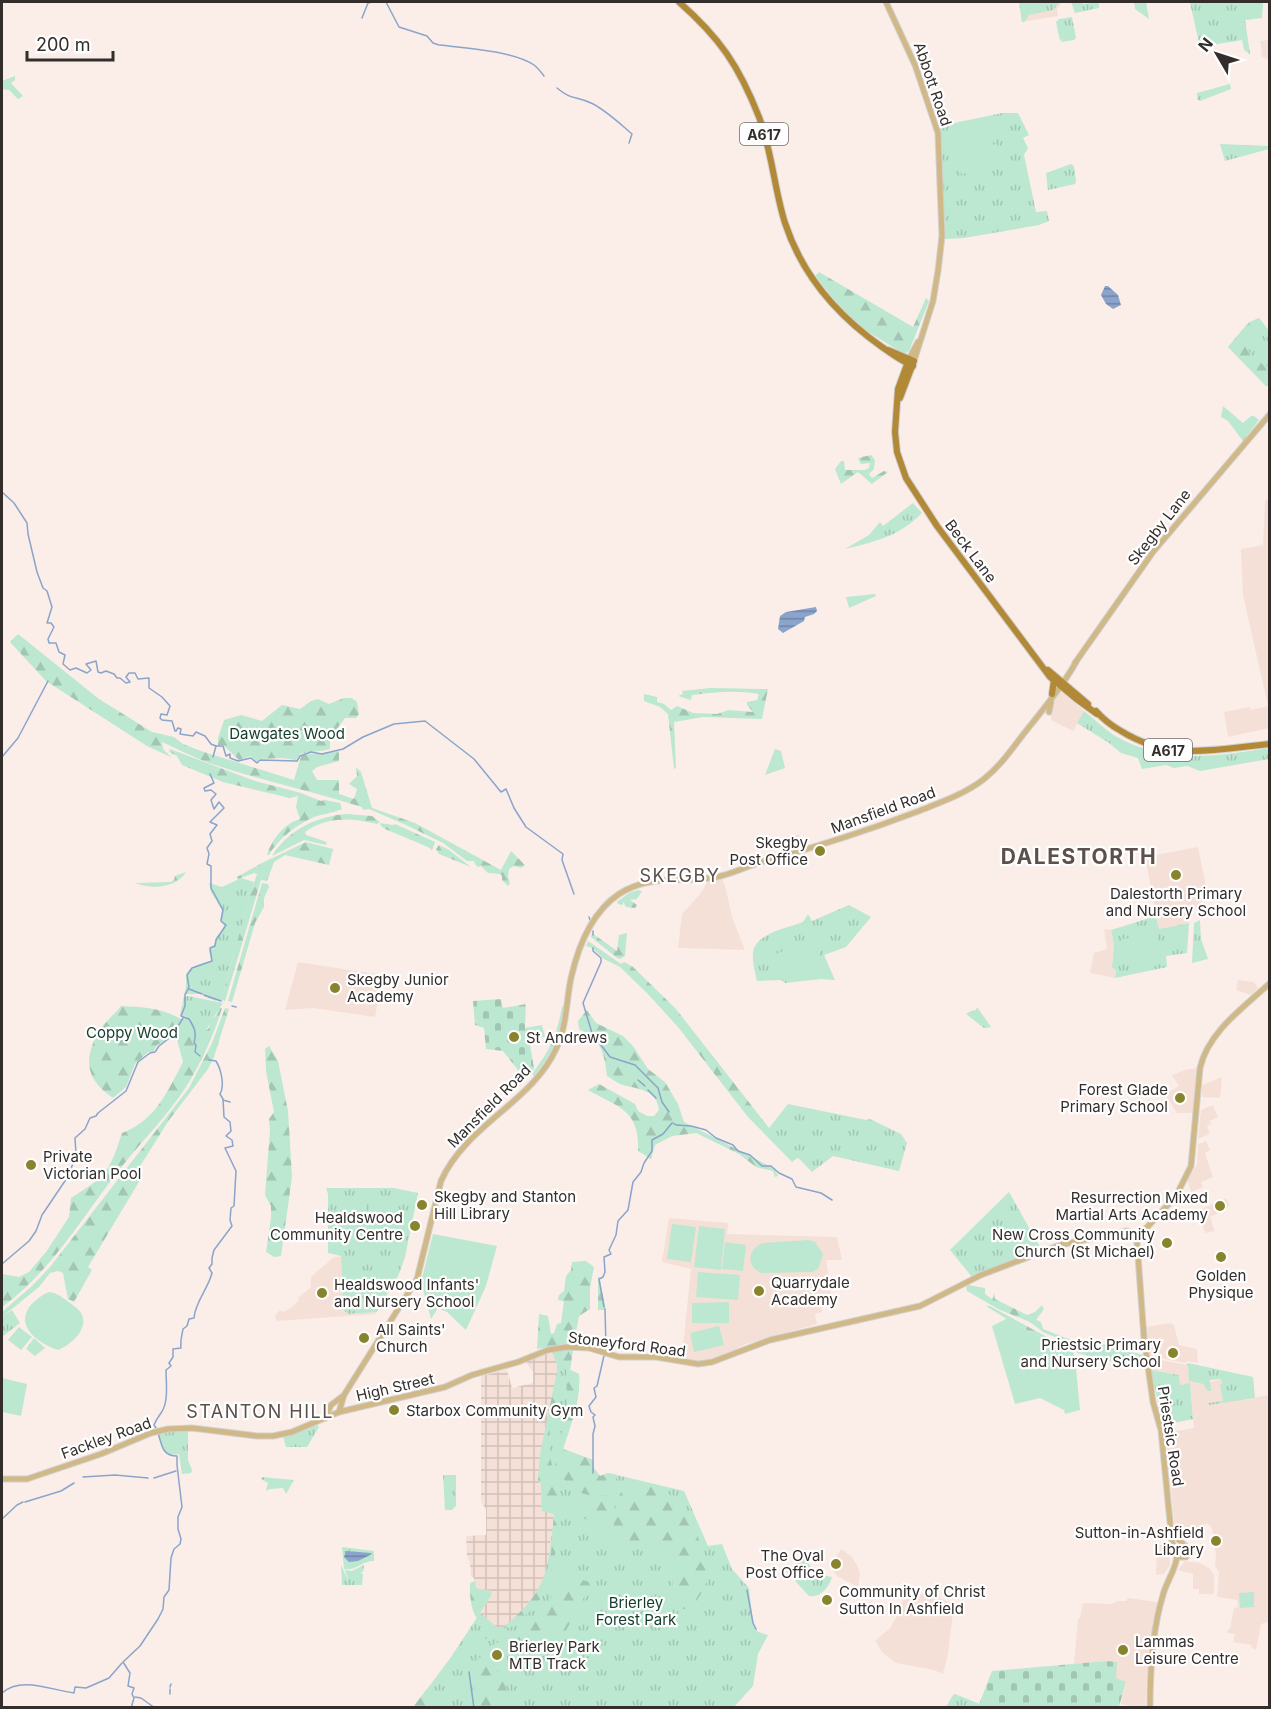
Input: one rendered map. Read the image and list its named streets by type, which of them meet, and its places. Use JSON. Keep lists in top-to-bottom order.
{
  "streets": {
    "highway": ["Abbott Road", "A617", "Beck Lane"],
    "main road": [
      "Skegby Lane",
      "Mansfield Road",
      "Stoneyford Road",
      "High Street",
      "Priestsic Road",
      "Fackley Road"
    ]
  },
  "crossings": [
    ["Abbott Road", "A617"],
    ["Abbott Road", "Beck Lane"],
    ["A617", "Skegby Lane"],
    ["A617", "Beck Lane"],
    ["Skegby Lane", "Beck Lane"],
    ["Mansfield Road", "High Street"],
    ["Mansfield Road", "Fackley Road"],
    ["Stoneyford Road", "High Street"],
    ["Stoneyford Road", "Priestsic Road"],
    ["High Street", "Fackley Road"]
  ],
  "districts": ["DALESTORTH", "SKEGBY", "STANTON HILL"],
  "parks": ["Dawgates Wood", "Coppy Wood", "Brierley Forest Park"],
  "places": [
    "Skegby Post Office",
    "Dalestorth Primary and Nursery School",
    "Skegby Junior Academy",
    "St Andrews",
    "Forest Glade Primary School",
    "Private Victorian Pool",
    "Skegby and Stanton Hill Library",
    "Resurrection Mixed Martial Arts Academy",
    "Healdswood Community Centre",
    "New Cross Community Church (St Michael)",
    "Golden Physique",
    "Quarrydale Academy",
    "Healdswood Infants' and Nursery School",
    "All Saints' Church",
    "Priestsic Primary and Nursery School",
    "Starbox Community Gym",
    "Sutton-in-Ashfield Library",
    "The Oval Post Office",
    "Community of Christ Sutton In Ashfield",
    "Lammas Leisure Centre",
    "Brierley Park MTB Track"
  ],
  "scale_bar": "200 m",
  "north": "top left"
}
